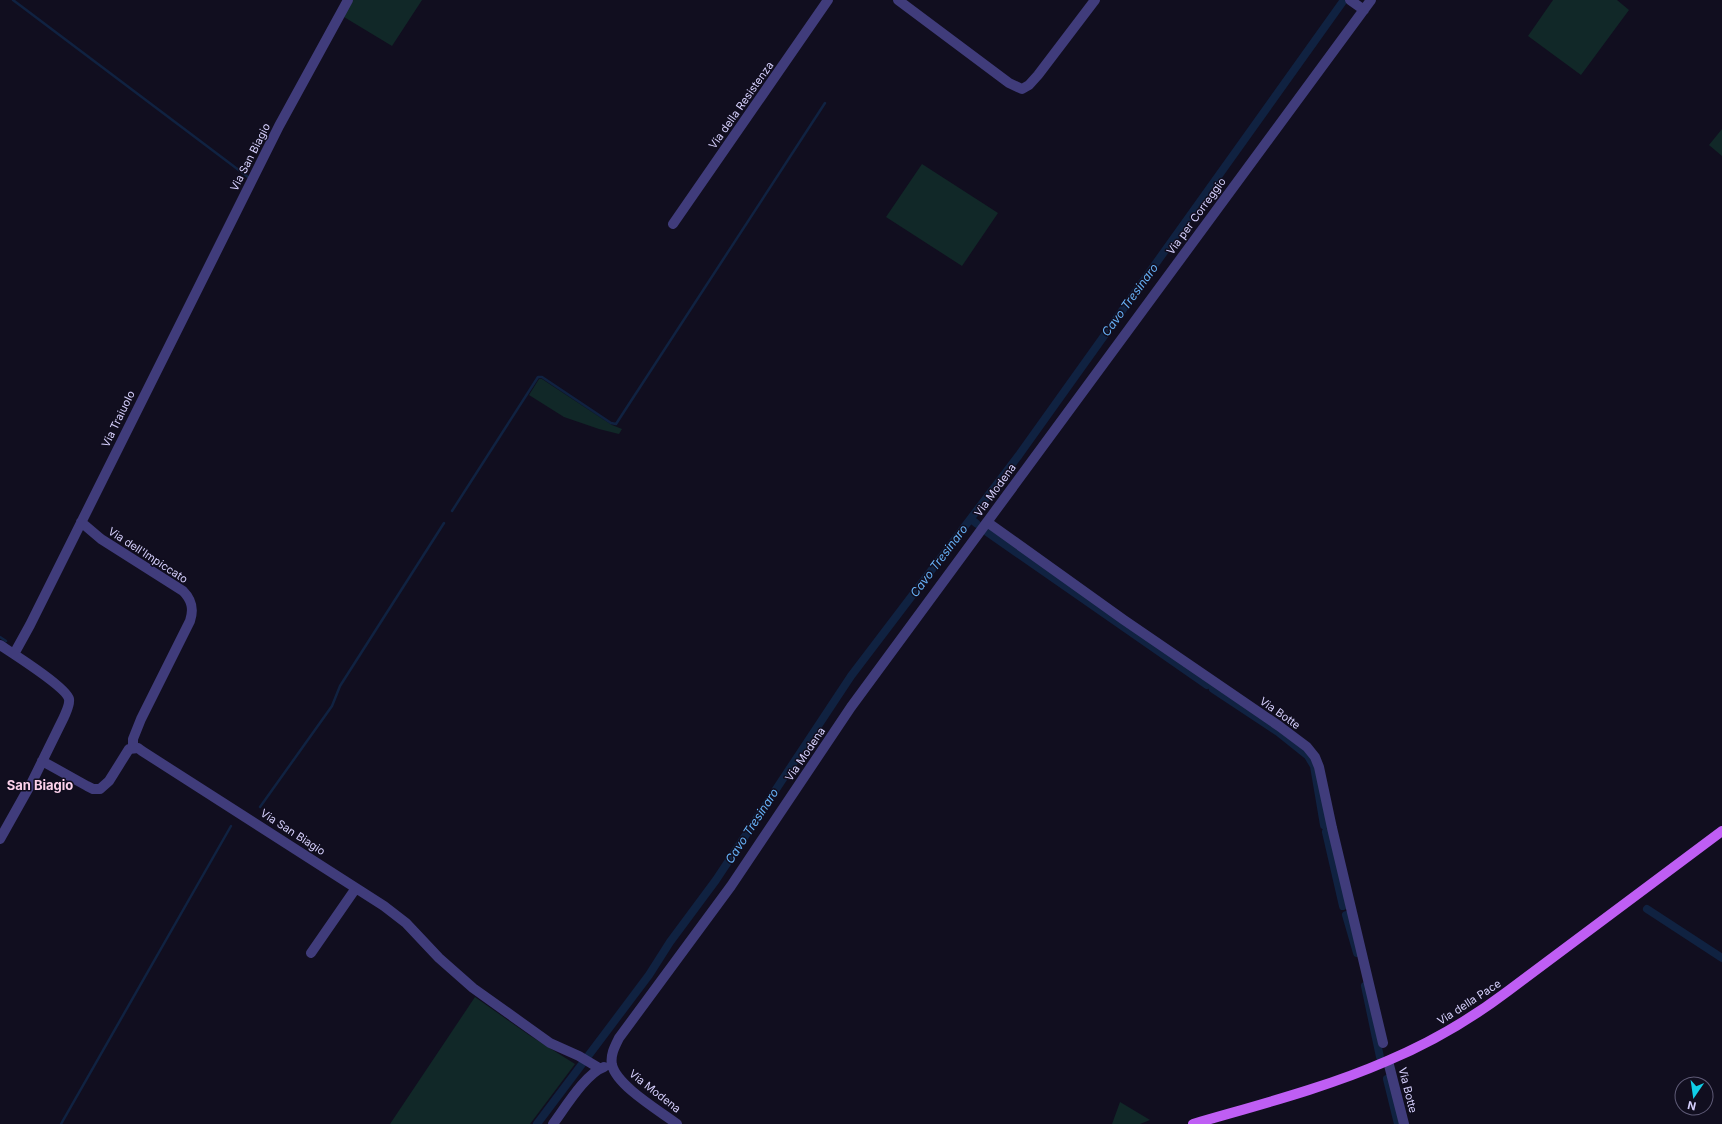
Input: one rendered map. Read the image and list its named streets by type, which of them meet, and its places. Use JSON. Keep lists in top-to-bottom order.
{
  "streets": {
    "main road": ["Via della Pace"],
    "street": [
      "Via della Resistenza",
      "Via San Biagio",
      "Via per Correggio",
      "Via Traiuolo",
      "Via Modena",
      "Via dell'Impiccato",
      "Via Botte"
    ]
  },
  "crossings": [
    ["Via San Biagio", "Via Traiuolo"],
    ["Via San Biagio", "Via dell'Impiccato"],
    ["Via per Correggio", "Via Modena"],
    ["Via Traiuolo", "Via dell'Impiccato"],
    ["Via Modena", "Via Botte"],
    ["Via Botte", "Via della Pace"]
  ],
  "districts": ["San Biagio"],
  "water": ["Cavo Tresinaro"],
  "north": "bottom"
}
